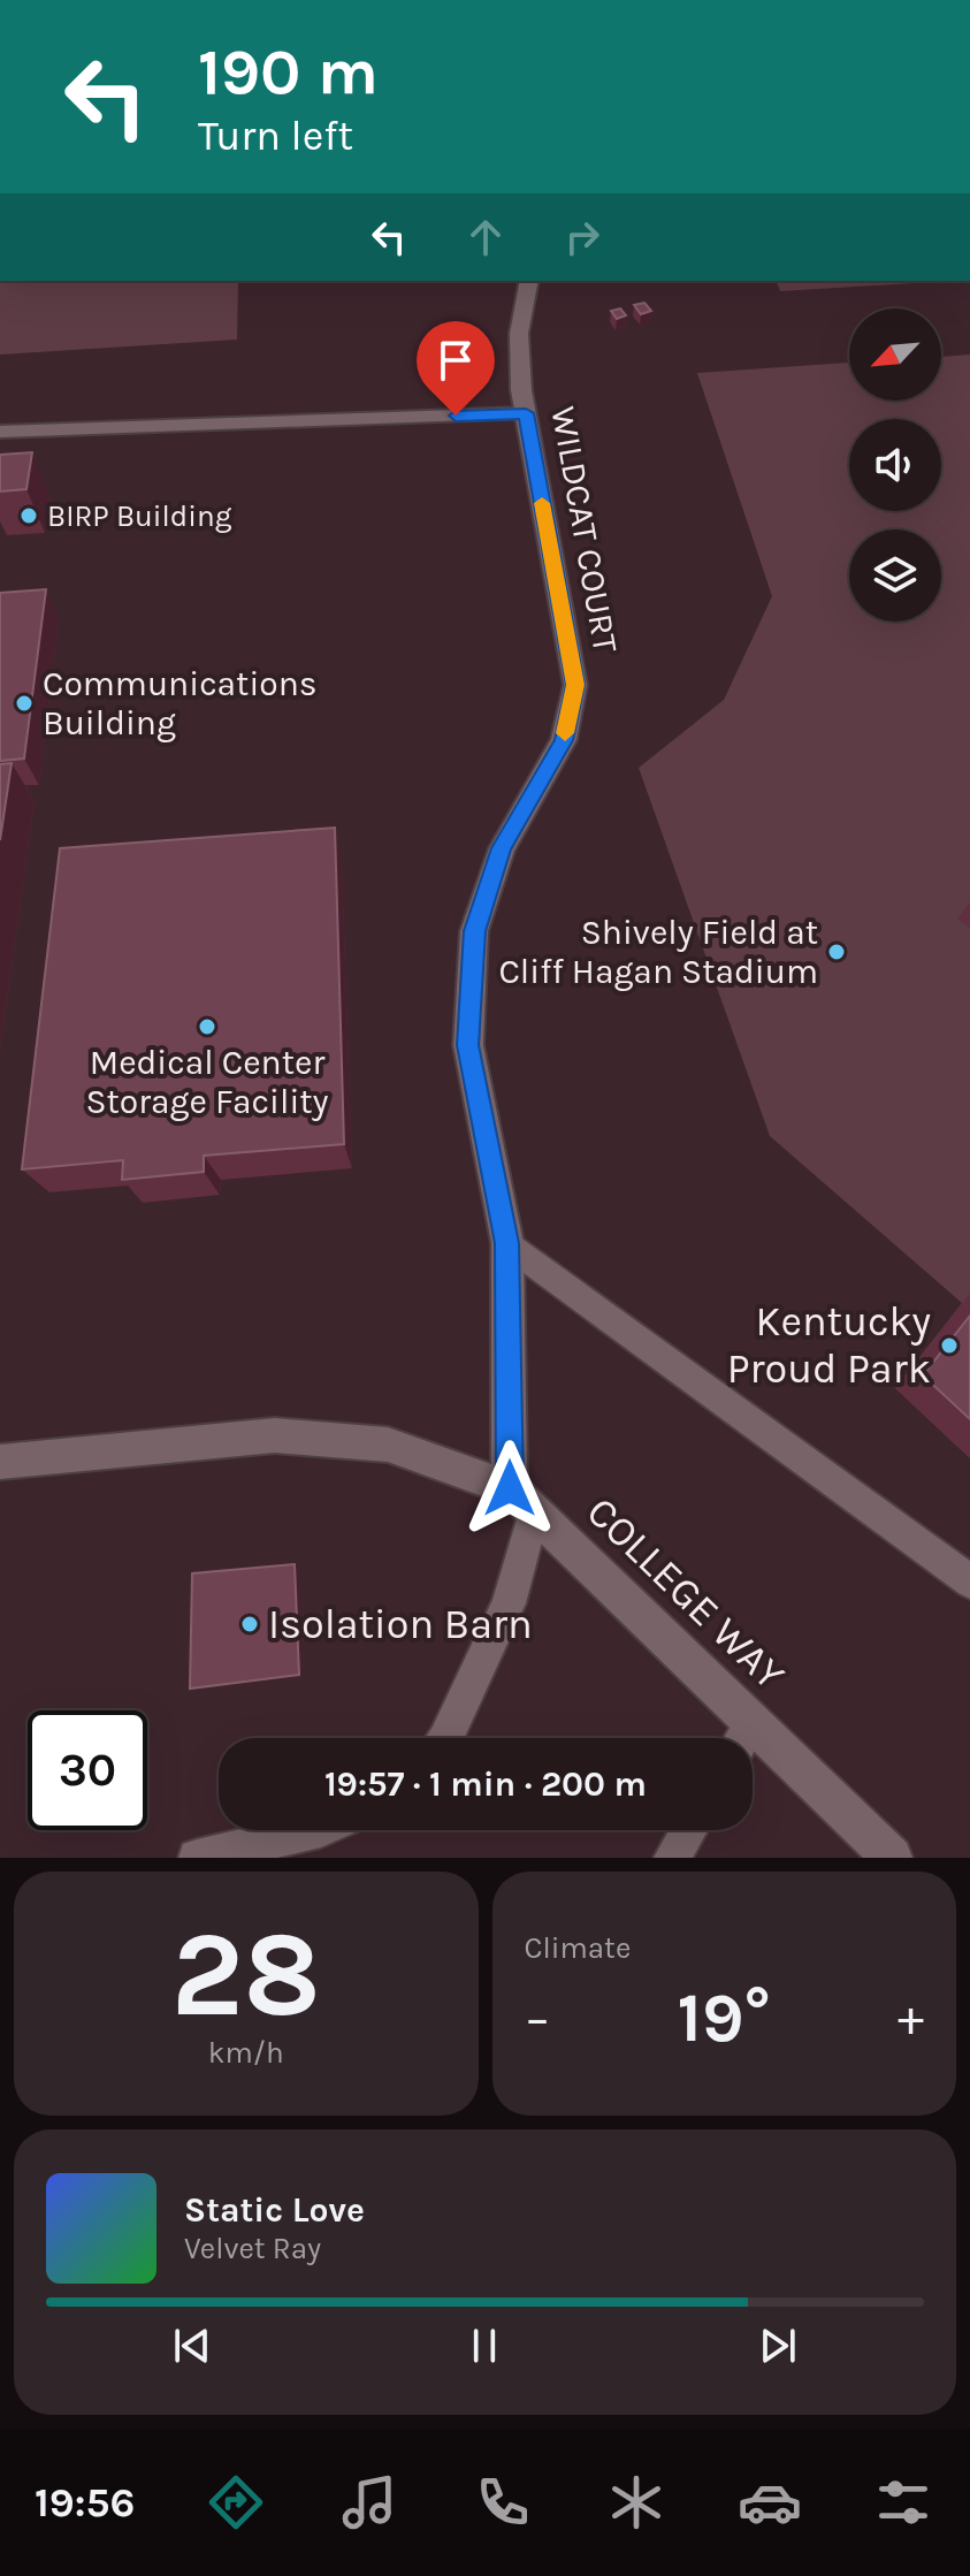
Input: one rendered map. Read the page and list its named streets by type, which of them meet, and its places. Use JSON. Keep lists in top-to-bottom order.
{
  "streets": {
    "street": ["WILDCAT COURT", "COLLEGE WAY"]
  },
  "crossings": [
    ["WILDCAT COURT", "COLLEGE WAY"]
  ],
  "places": [
    "BIRP Building",
    "Communications Building",
    "Shively Field at Cliff Hagan Stadium",
    "Medical Center Storage Facility",
    "Kentucky Proud Park",
    "Isolation Barn"
  ],
  "north": "bottom left",
  "page": {
    "turn": ["190 m", "Turn left"],
    "limit": "30",
    "trip": "19:57 · 1 min · 200 m",
    "tile": [
      ["28", "km/h"],
      "Climate"
    ],
    "heat": ["−", "19°", "+"],
    "song": ["Static Love", "Velvet Ray"],
    "tabs": "19:56"
  }
}
